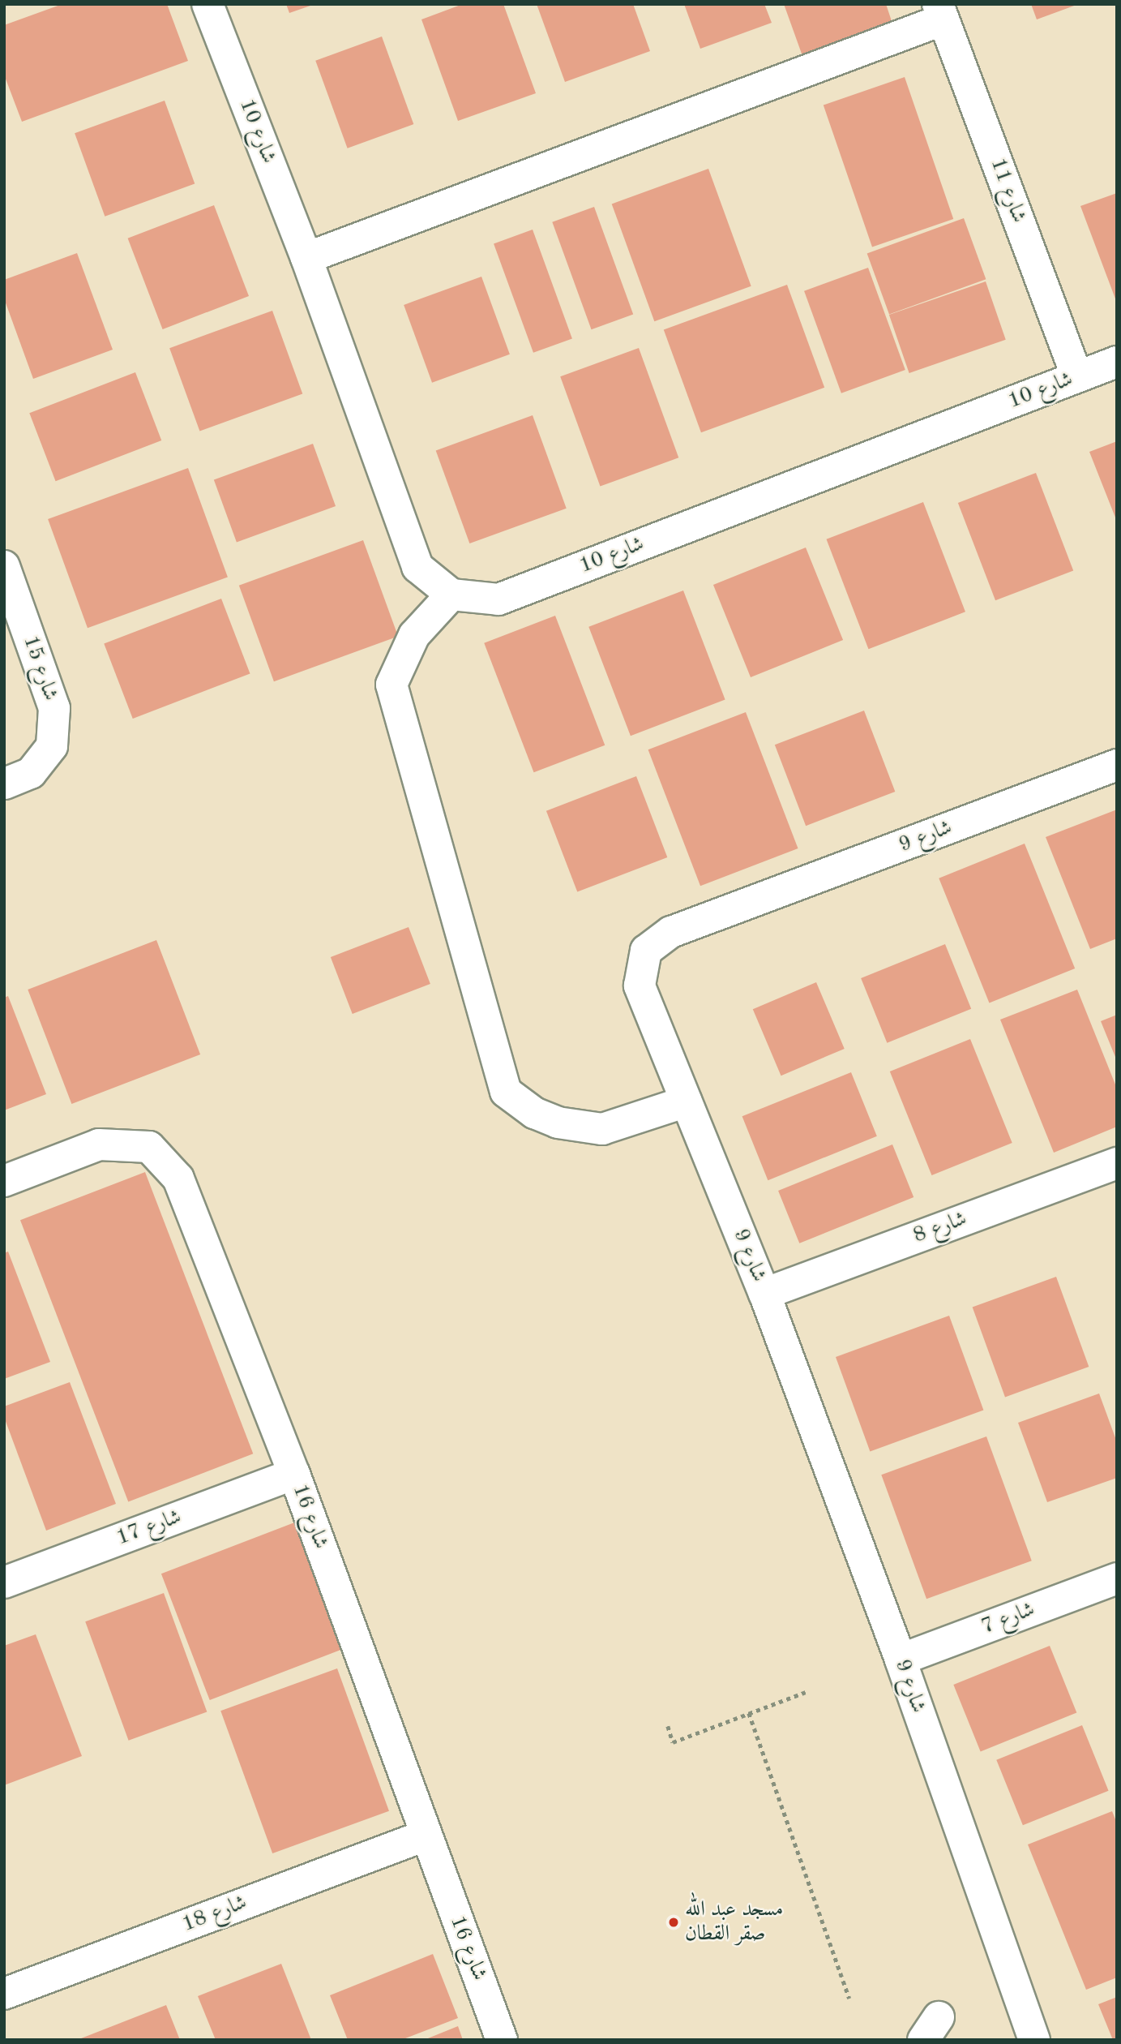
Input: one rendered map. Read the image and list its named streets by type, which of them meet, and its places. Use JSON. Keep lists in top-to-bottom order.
{
  "streets": {
    "street": [
      "شارع 10",
      "شارع 11",
      "شارع 15",
      "شارع 9",
      "شارع 8",
      "شارع 16",
      "شارع 17",
      "شارع 7",
      "شارع 18"
    ]
  },
  "crossings": [
    ["شارع 10", "شارع 11"],
    ["شارع 9", "شارع 8"],
    ["شارع 9", "شارع 7"],
    ["شارع 16", "شارع 17"],
    ["شارع 16", "شارع 18"]
  ],
  "places": ["مسجد عبد الله صقر القطان"]
}
